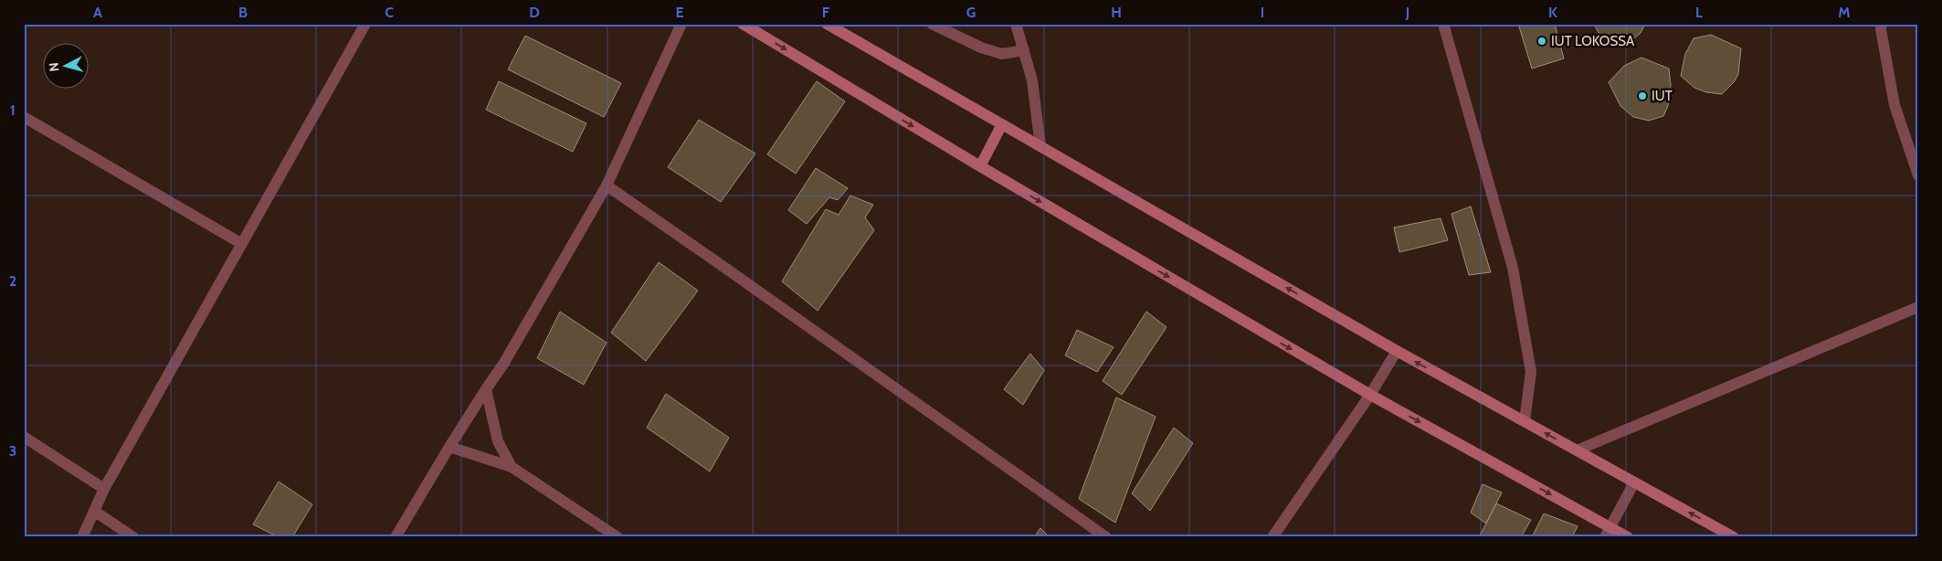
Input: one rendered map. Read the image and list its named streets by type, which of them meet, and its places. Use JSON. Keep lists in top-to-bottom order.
{
  "places": ["IUT LOKOSSA", "IUT"],
  "north": "left",
  "grid": {
    "columns": [
      "A",
      "B",
      "C",
      "D",
      "E",
      "F",
      "G",
      "H",
      "I",
      "J",
      "K",
      "L",
      "M"
    ],
    "rows": ["1", "2", "3"]
  }
}
